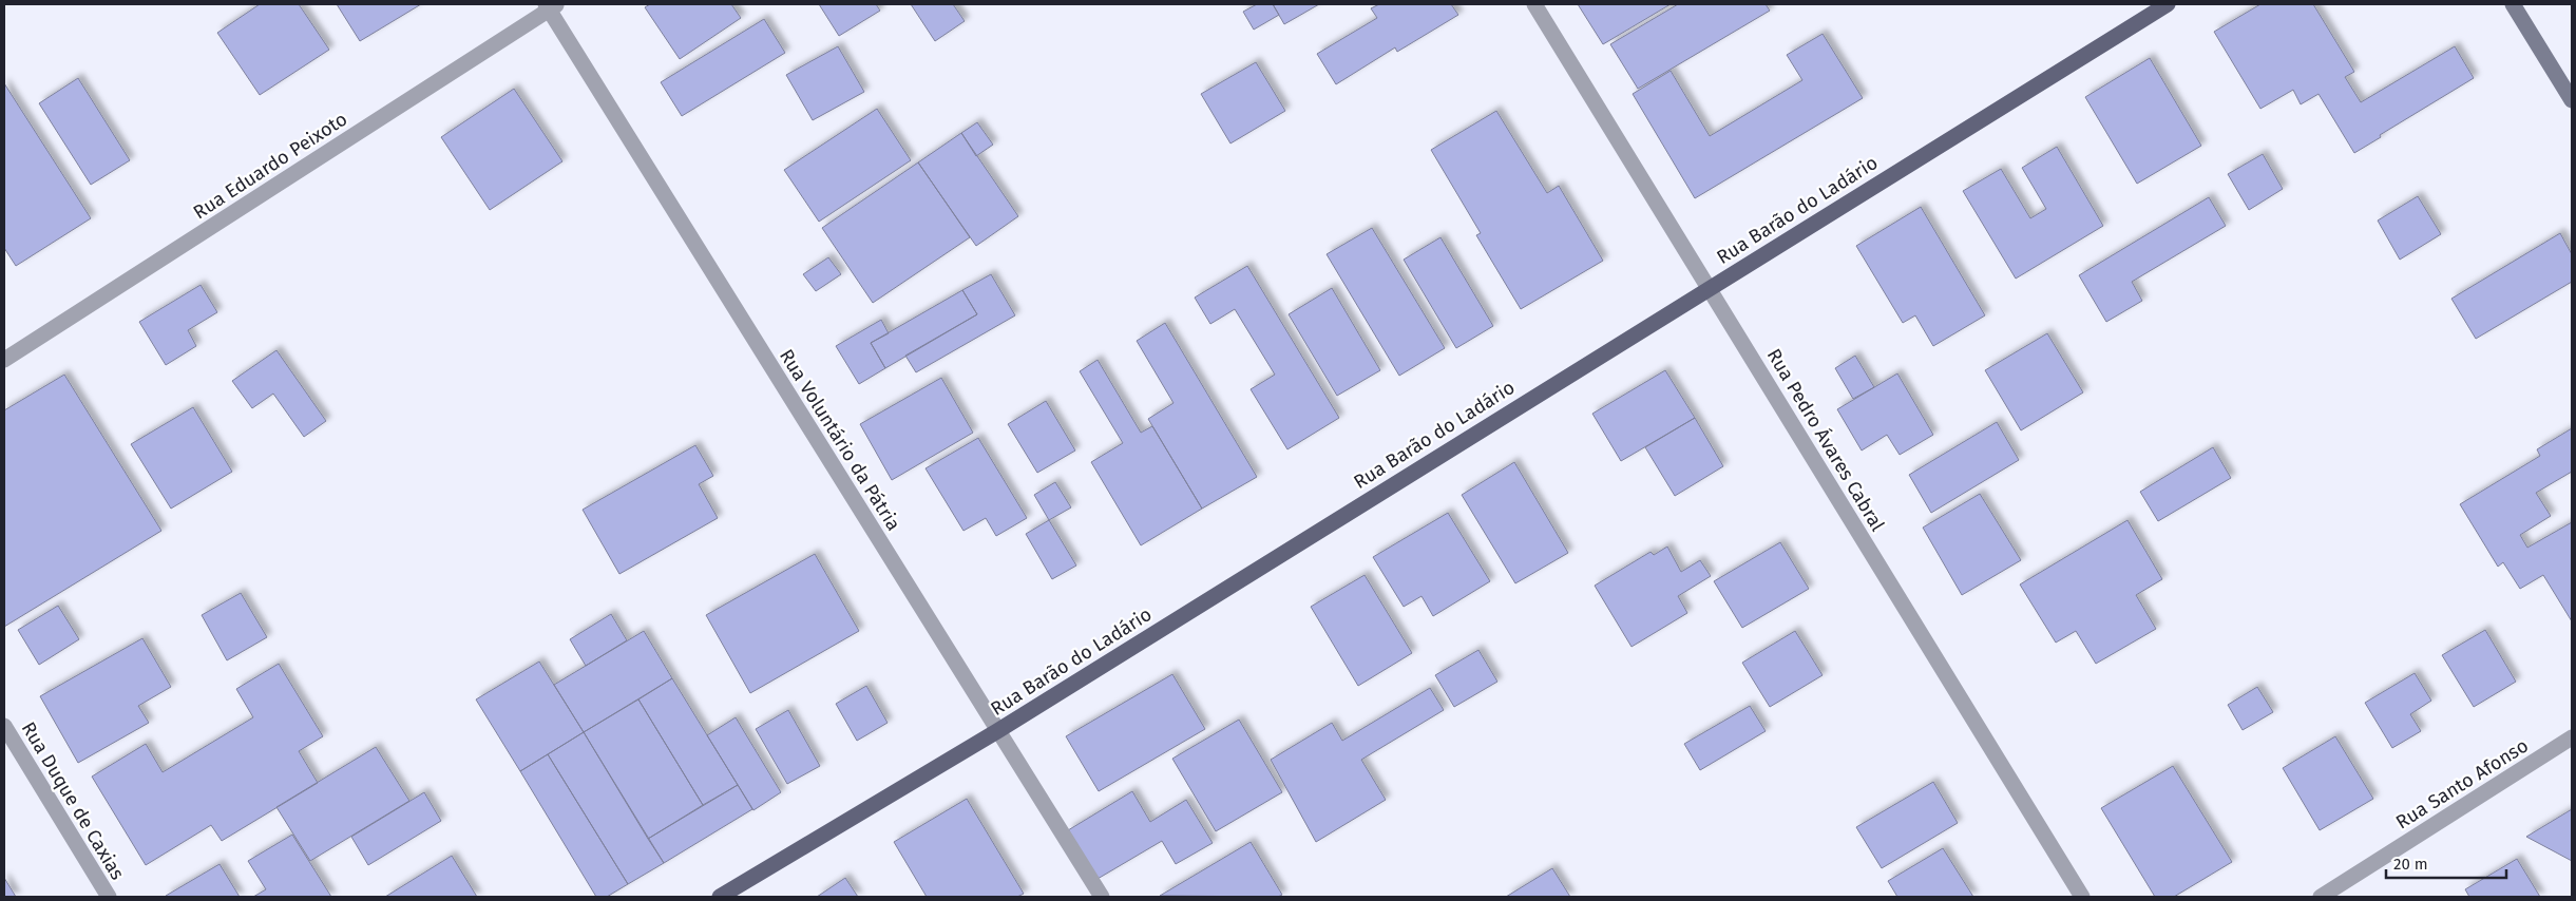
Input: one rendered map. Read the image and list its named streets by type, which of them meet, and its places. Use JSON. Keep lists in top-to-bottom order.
{
  "streets": {
    "main road": ["Rua Barão do Ladário"],
    "street": [
      "Rua Eduardo Peixoto",
      "Rua Voluntário da Pátria",
      "Rua Pedro Ávares Cabral",
      "Rua Santo Afonso",
      "Rua Duque de Caxias"
    ]
  },
  "crossings": [
    ["Rua Eduardo Peixoto", "Rua Voluntário da Pátria"],
    ["Rua Barão do Ladário", "Rua Voluntário da Pátria"],
    ["Rua Barão do Ladário", "Rua Pedro Ávares Cabral"]
  ],
  "scale_bar": "20 m"
}
